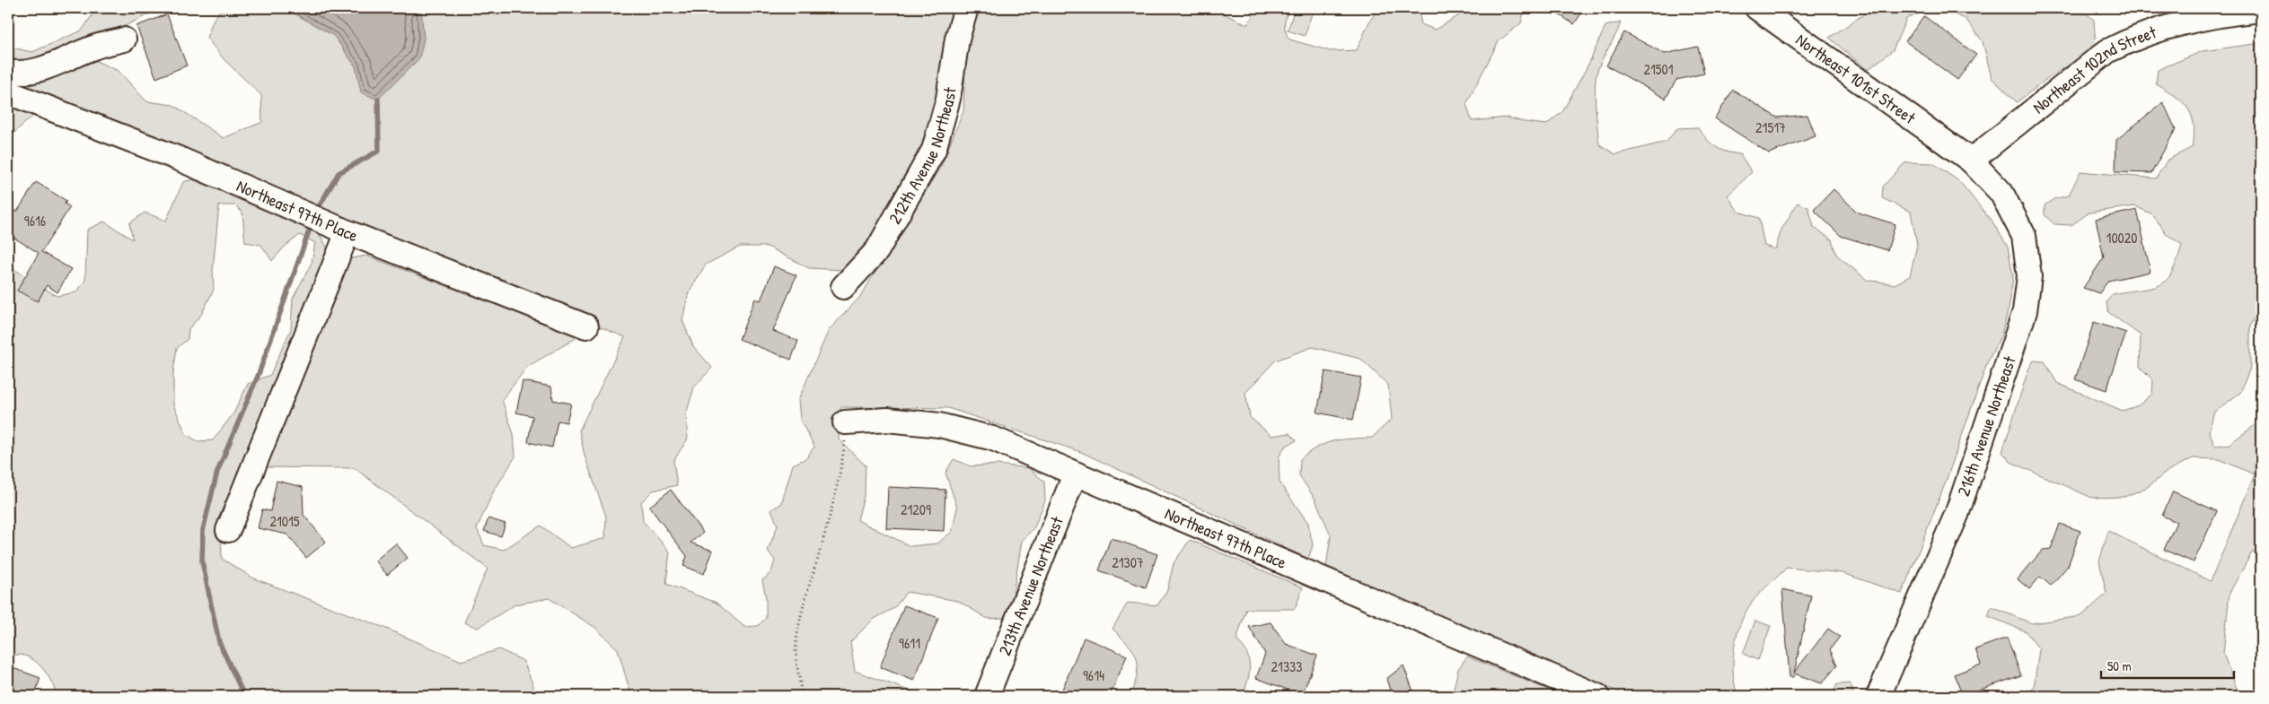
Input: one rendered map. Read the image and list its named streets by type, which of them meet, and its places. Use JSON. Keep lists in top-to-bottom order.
{
  "streets": {
    "street": [
      "Northeast 102nd Street",
      "Northeast 101st Street",
      "212th Avenue Northeast",
      "Northeast 97th Place",
      "216th Avenue Northeast",
      "213th Avenue Northeast"
    ]
  },
  "crossings": [
    ["Northeast 102nd Street", "Northeast 101st Street"],
    ["Northeast 102nd Street", "216th Avenue Northeast"],
    ["Northeast 101st Street", "216th Avenue Northeast"],
    ["Northeast 97th Place", "213th Avenue Northeast"]
  ],
  "house_numbers": [
    "21501",
    "21517",
    "9616",
    "10020",
    "21209",
    "21015",
    "21307",
    "9611",
    "21333",
    "9614"
  ],
  "scale_bar": "50 m"
}
